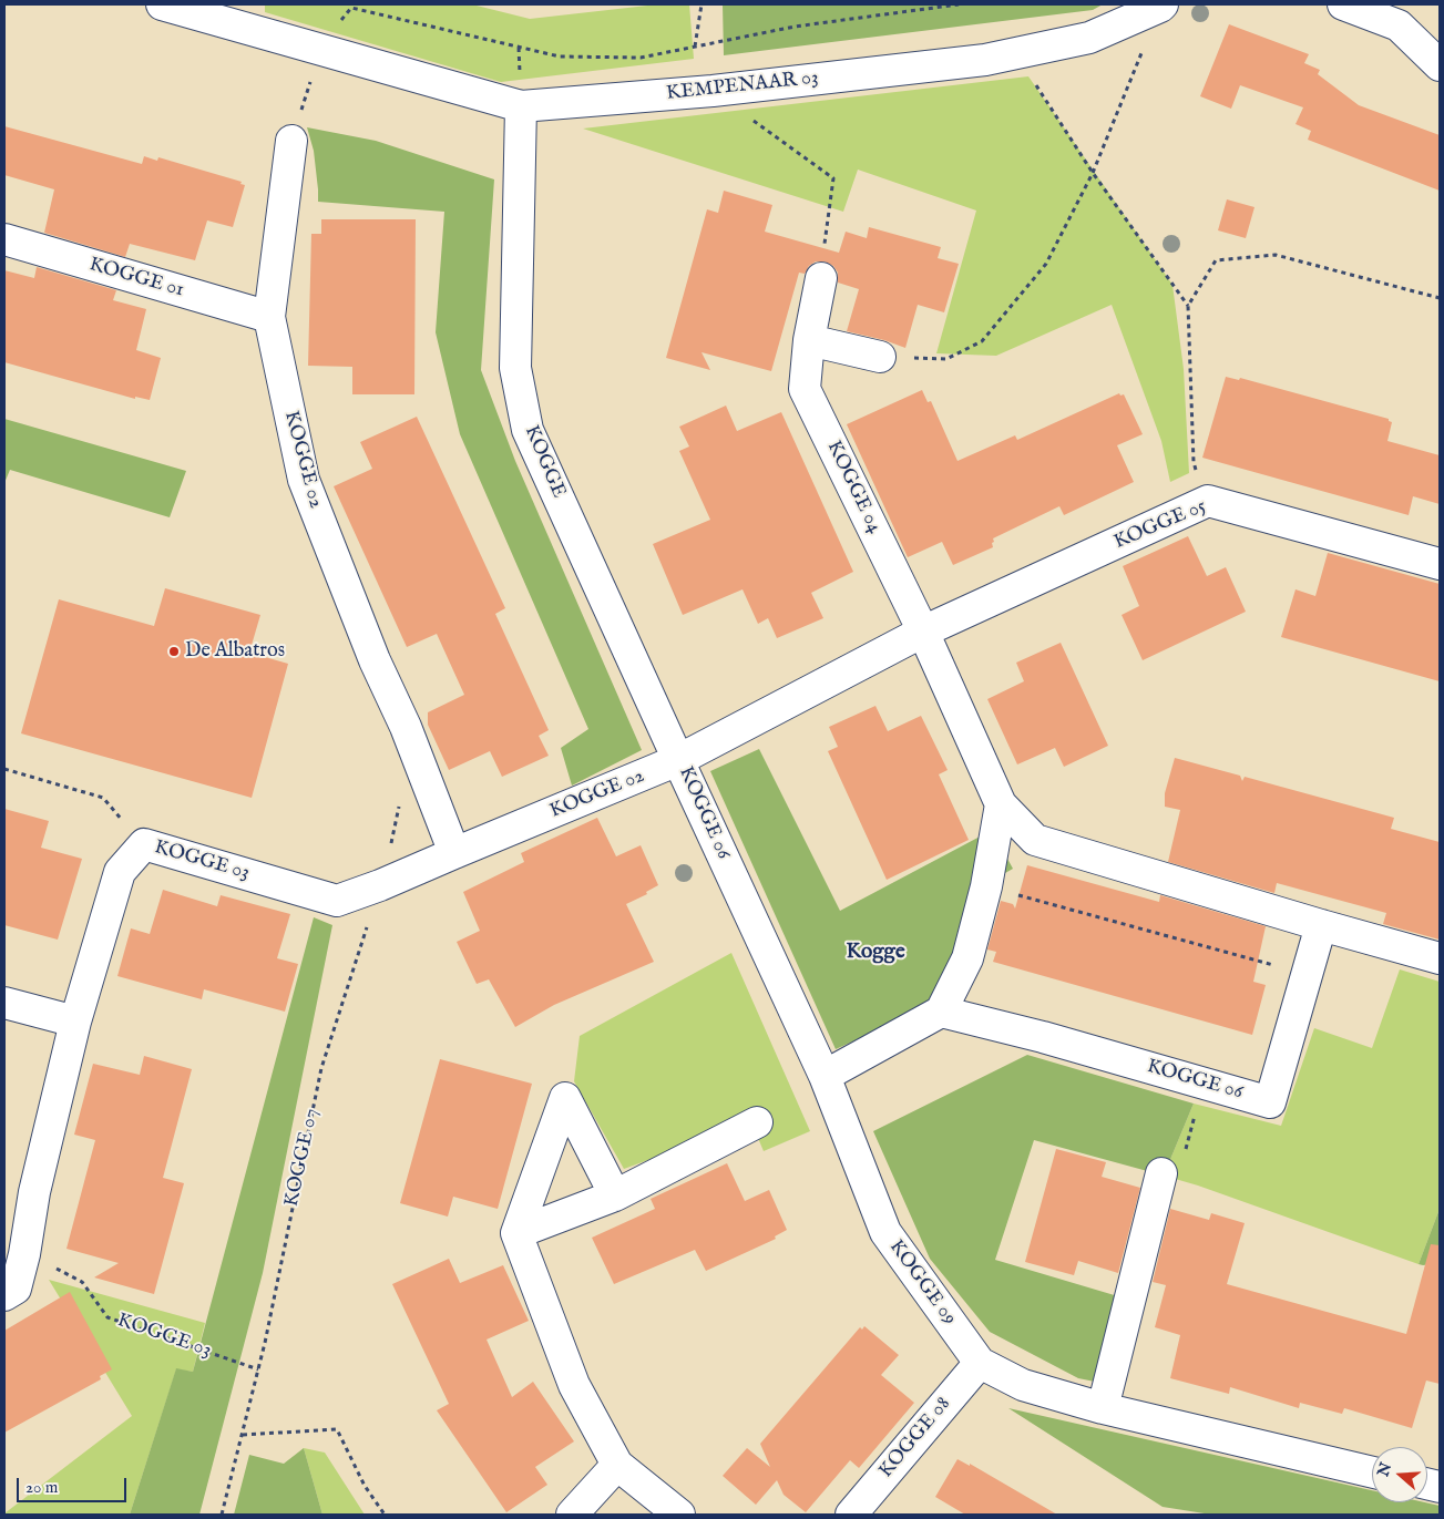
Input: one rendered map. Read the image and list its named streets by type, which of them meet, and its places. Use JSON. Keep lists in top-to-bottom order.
{
  "streets": {
    "street": [
      "KEMPENAAR 03",
      "KOGGE 01",
      "KOGGE 02",
      "KOGGE",
      "KOGGE 04",
      "KOGGE 05",
      "KOGGE 06",
      "KOGGE 03",
      "KOGGE 09",
      "KOGGE 08"
    ],
    "path": ["KOGGE 07"]
  },
  "crossings": [
    ["KEMPENAAR 03", "KOGGE"],
    ["KOGGE 01", "KOGGE 02"],
    ["KOGGE 02", "KOGGE"],
    ["KOGGE 02", "KOGGE 06"],
    ["KOGGE 02", "KOGGE 03"],
    ["KOGGE 02", "KOGGE 07"],
    ["KOGGE", "KOGGE 06"],
    ["KOGGE 04", "KOGGE 05"],
    ["KOGGE 04", "KOGGE 06"],
    ["KOGGE 05", "KOGGE 06"],
    ["KOGGE 06", "KOGGE 09"],
    ["KOGGE 03", "KOGGE 07"],
    ["KOGGE 09", "KOGGE 08"]
  ],
  "districts": ["Kogge"],
  "places": ["De Albatros"],
  "scale_bar": "20 m",
  "north": "left"
}
